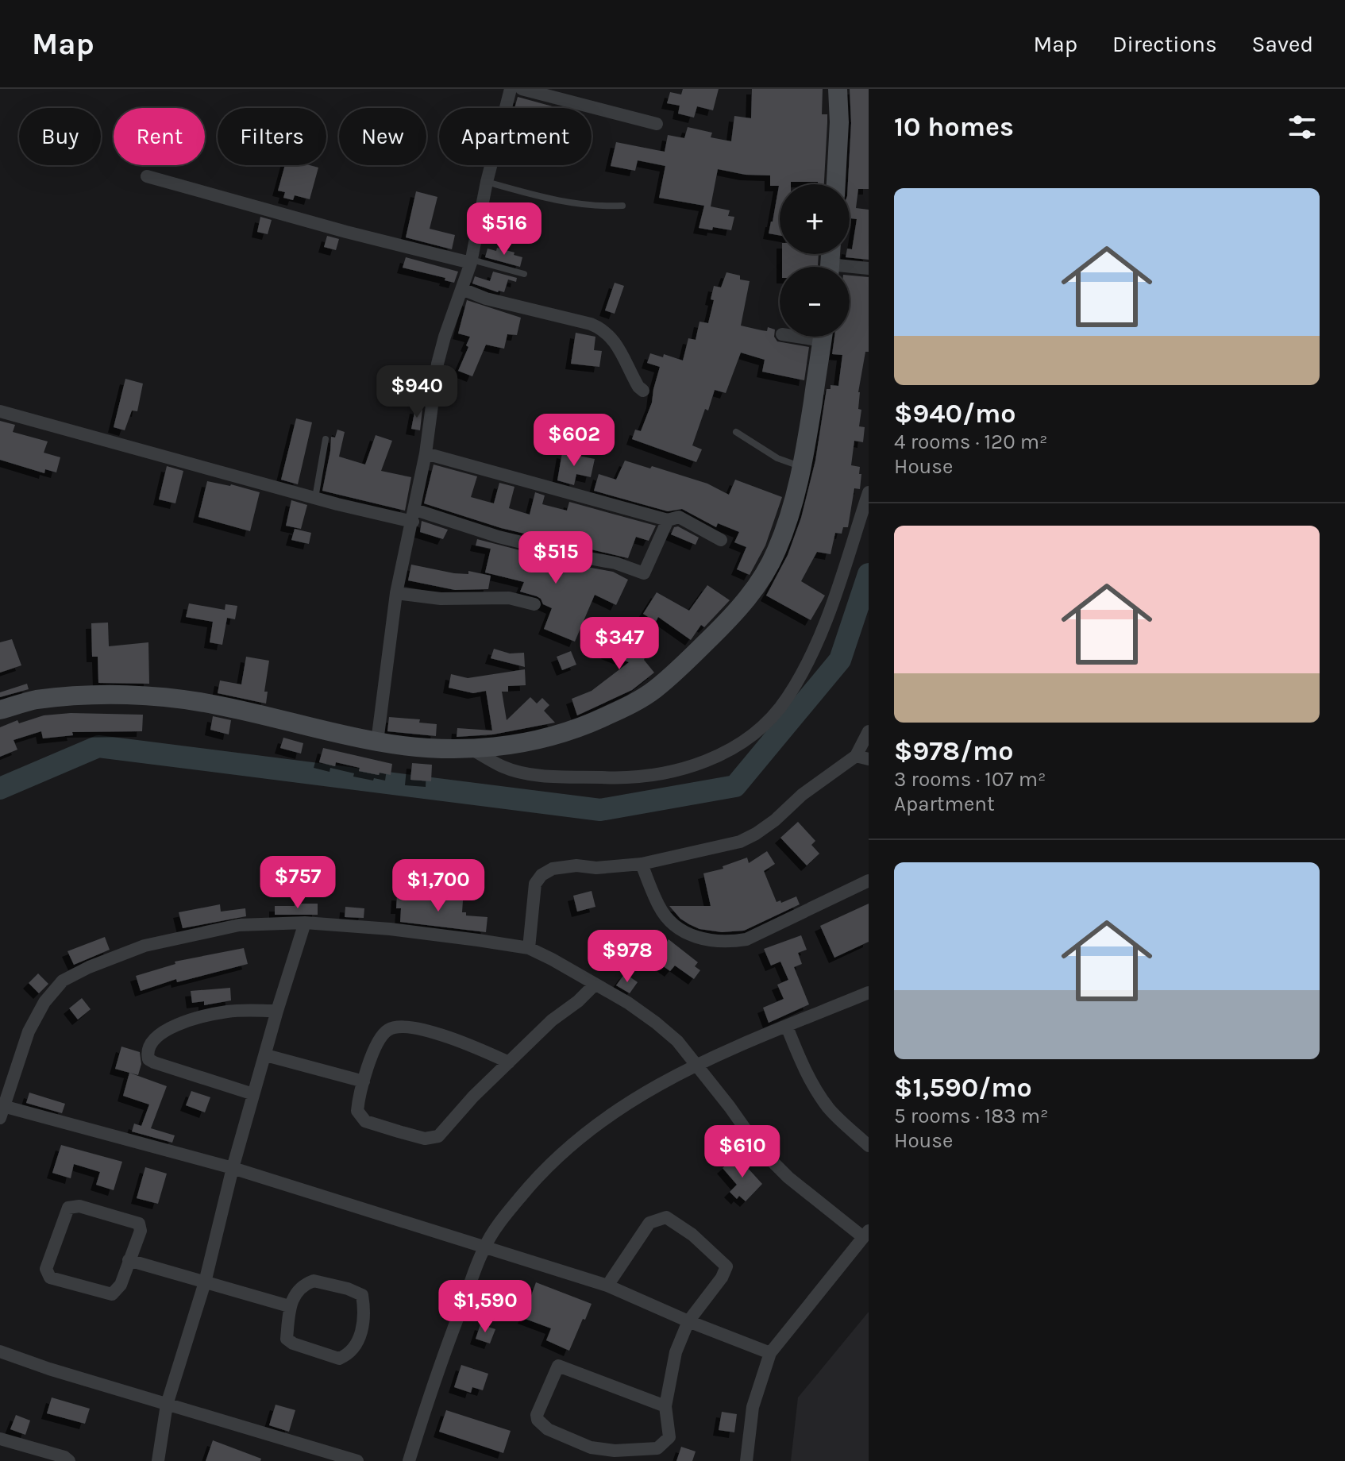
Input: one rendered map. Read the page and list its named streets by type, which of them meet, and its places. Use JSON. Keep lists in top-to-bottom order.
{
  "page": {
    "header": "Map",
    "nav": ["Map", "Directions", "Saved"],
    "heading": "10 homes",
    "chip": [
      "Buy",
      "Rent",
      "Filters",
      "New",
      "Apartment"
    ],
    "list": [
      {
        "name": "$940/mo",
        "note": "4 rooms · 120 m² · House"
      },
      {
        "name": "$978/mo",
        "note": "3 rooms · 107 m² · Apartment"
      },
      {
        "name": "$1,590/mo",
        "note": "5 rooms · 183 m² · House"
      }
    ],
    "map_buttons": ["+", "−"],
    "price": [
      "$516",
      "$940",
      "$602",
      "$515",
      "$347",
      "$757",
      "$1,700",
      "$978",
      "$610",
      "$1,590"
    ]
  }
}
